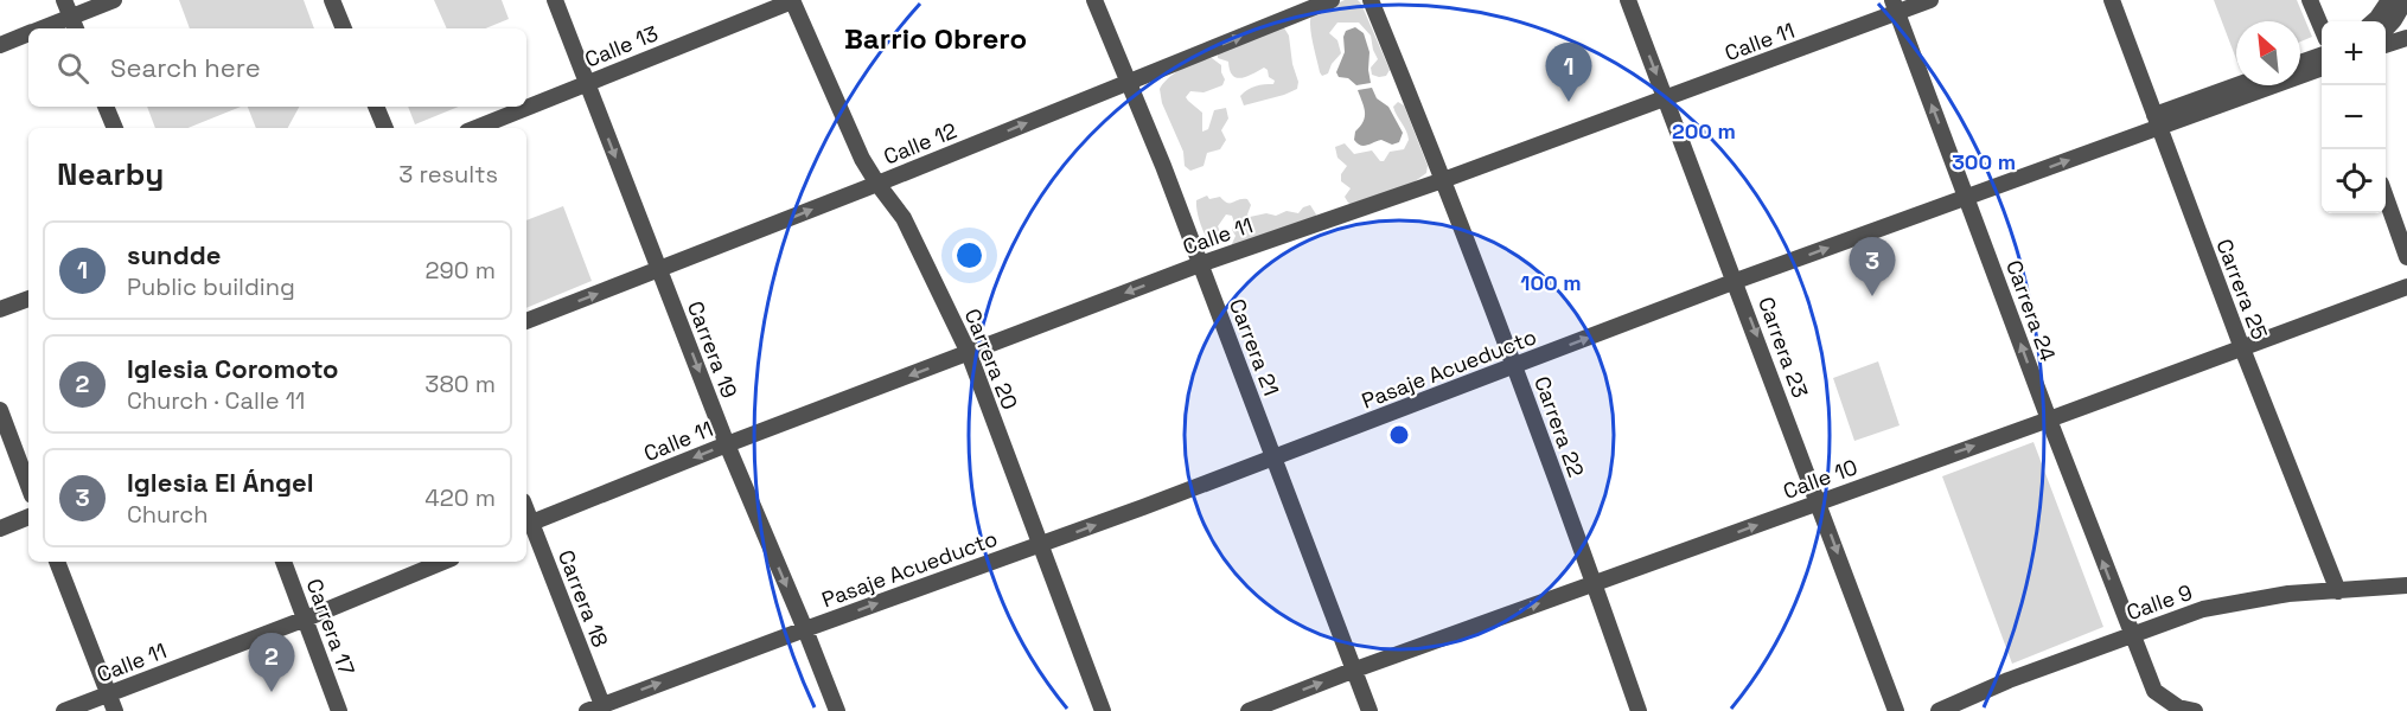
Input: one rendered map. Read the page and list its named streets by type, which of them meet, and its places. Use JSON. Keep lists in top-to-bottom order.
{
  "streets": {
    "street": [
      "Calle 11",
      "Calle 13",
      "Calle 12",
      "Carrera 25",
      "Carrera 24",
      "Carrera 21",
      "Carrera 23",
      "Carrera 19",
      "Carrera 20",
      "Pasaje Acueducto",
      "Carrera 22",
      "Calle 10",
      "Carrera 18",
      "Calle 9",
      "Carrera 17"
    ]
  },
  "crossings": [
    ["Calle 11", "Carrera 24"],
    ["Calle 11", "Carrera 21"],
    ["Calle 11", "Carrera 23"],
    ["Calle 11", "Carrera 19"],
    ["Calle 11", "Carrera 20"],
    ["Calle 11", "Carrera 22"],
    ["Calle 11", "Carrera 18"],
    ["Calle 11", "Carrera 17"],
    ["Calle 13", "Carrera 19"],
    ["Calle 13", "Carrera 20"],
    ["Calle 12", "Carrera 21"],
    ["Calle 12", "Carrera 19"],
    ["Calle 12", "Carrera 20"],
    ["Carrera 25", "Pasaje Acueducto"],
    ["Carrera 25", "Calle 10"],
    ["Carrera 25", "Calle 9"],
    ["Carrera 24", "Pasaje Acueducto"],
    ["Carrera 24", "Calle 10"],
    ["Carrera 24", "Calle 9"],
    ["Carrera 21", "Pasaje Acueducto"],
    ["Carrera 21", "Calle 10"],
    ["Carrera 23", "Pasaje Acueducto"],
    ["Carrera 23", "Calle 10"],
    ["Carrera 19", "Pasaje Acueducto"],
    ["Carrera 20", "Pasaje Acueducto"],
    ["Pasaje Acueducto", "Carrera 22"],
    ["Pasaje Acueducto", "Carrera 18"],
    ["Carrera 22", "Calle 10"]
  ],
  "one_way": [
    "Calle 11",
    "Calle 12",
    "Carrera 24",
    "Carrera 23",
    "Carrera 19",
    "Pasaje Acueducto",
    "Calle 10"
  ],
  "districts": ["Barrio Obrero"],
  "north": "top left",
  "page": {
    "map_buttons": ["+", "−"],
    "search": "Search here",
    "pins": ["1", "3", "2"],
    "heading": ["Nearby", "3 results"],
    "list": [
      {
        "mark": "1",
        "name": "sundde",
        "note": "Public building",
        "value": "290 m"
      },
      {
        "mark": "2",
        "name": "Iglesia Coromoto",
        "note": "Church · Calle 11",
        "value": "380 m"
      },
      {
        "mark": "3",
        "name": "Iglesia El Ángel",
        "note": "Church",
        "value": "420 m"
      }
    ]
  },
  "rings": ["200 m", "300 m", "100 m"]
}
